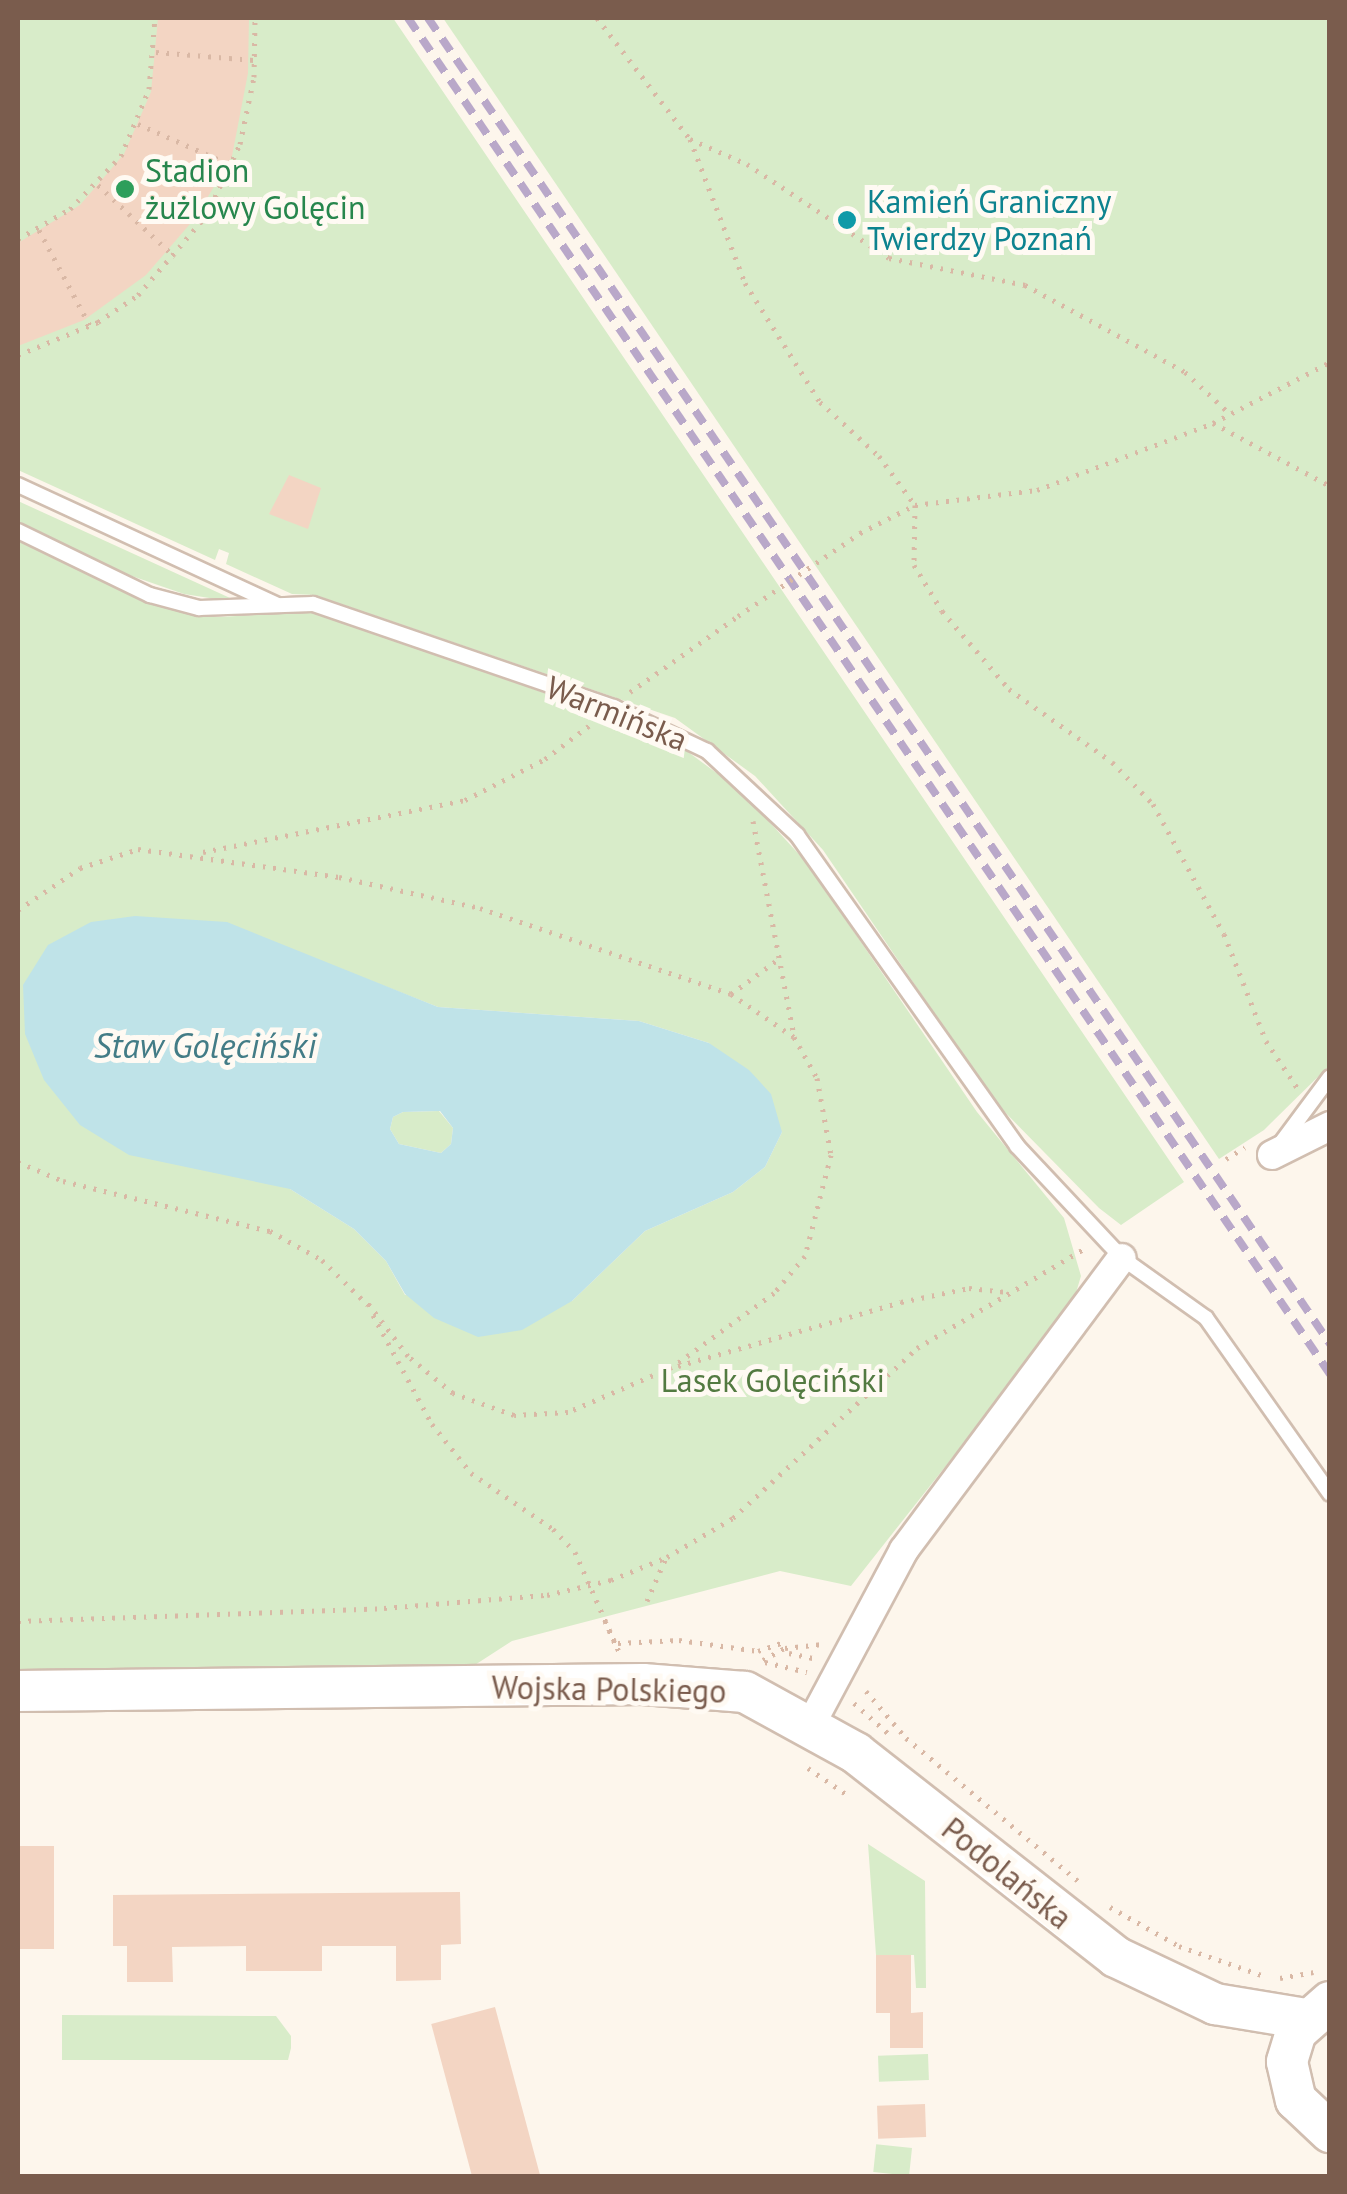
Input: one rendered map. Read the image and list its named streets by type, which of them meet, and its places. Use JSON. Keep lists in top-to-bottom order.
{
  "streets": {
    "street": ["Wojska Polskiego", "Podolańska"],
    "lane": ["Warmińska"]
  },
  "crossings": [
    ["Wojska Polskiego", "Podolańska"]
  ],
  "water": ["Staw Golęciński"],
  "parks": ["Lasek Golęciński"],
  "places": ["Stadion żużlowy Golęcin", "Kamień Graniczny Twierdzy Poznań"]
}
